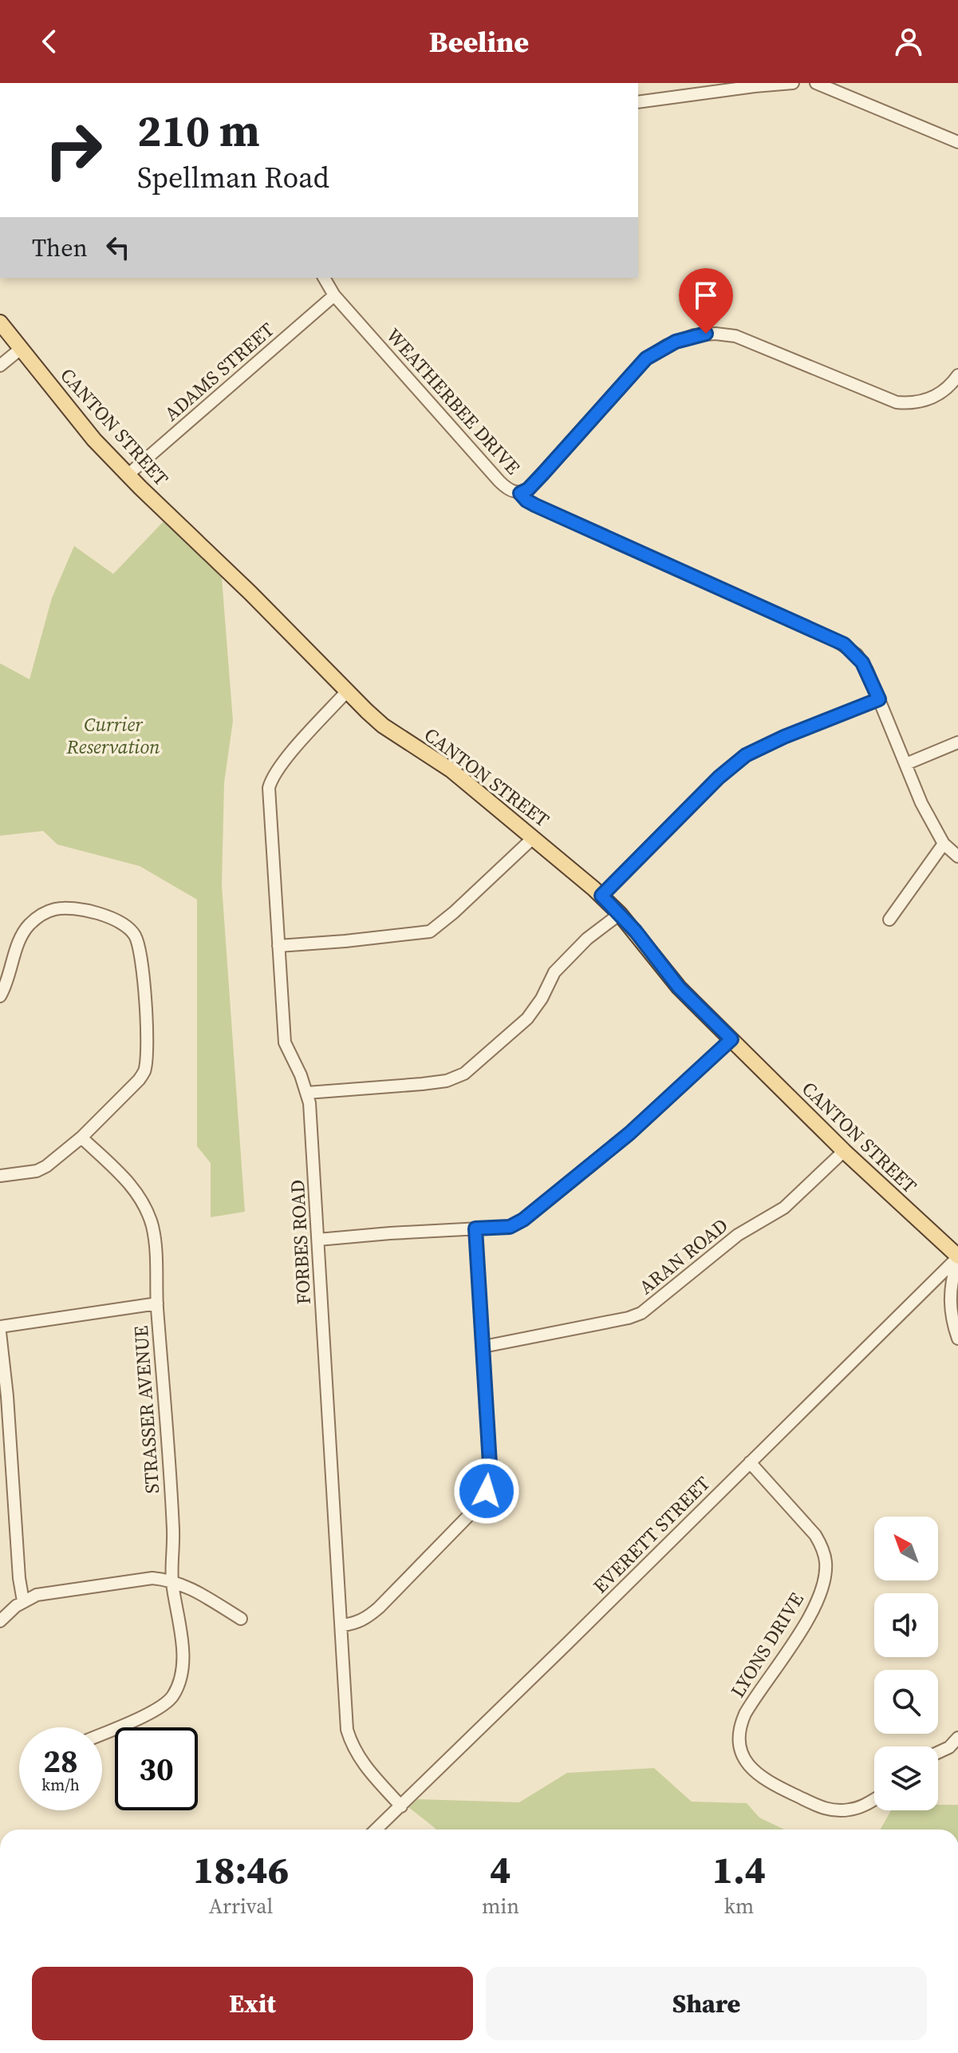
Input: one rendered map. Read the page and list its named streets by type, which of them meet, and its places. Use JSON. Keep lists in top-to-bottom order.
{
  "streets": {
    "main road": ["CANTON STREET"],
    "street": [
      "ADAMS STREET",
      "WEATHERBEE DRIVE",
      "FORBES ROAD",
      "ARAN ROAD",
      "STRASSER AVENUE",
      "EVERETT STREET",
      "LYONS DRIVE"
    ]
  },
  "crossings": [
    ["ADAMS STREET", "WEATHERBEE DRIVE"],
    ["ADAMS STREET", "CANTON STREET"],
    ["CANTON STREET", "FORBES ROAD"],
    ["CANTON STREET", "ARAN ROAD"],
    ["CANTON STREET", "EVERETT STREET"],
    ["FORBES ROAD", "EVERETT STREET"],
    ["EVERETT STREET", "LYONS DRIVE"]
  ],
  "parks": ["Currier Reservation"],
  "north": "top left",
  "page": {
    "header": "Beeline",
    "turn": ["210 m", "Spellman Road"],
    "then": "Then",
    "speed": "28 km/h",
    "limit": "30",
    "eta": [
      "18:46",
      "Arrival",
      "4",
      "min",
      "1.4",
      "km"
    ],
    "buttons": ["Exit", "Share"]
  }
}
